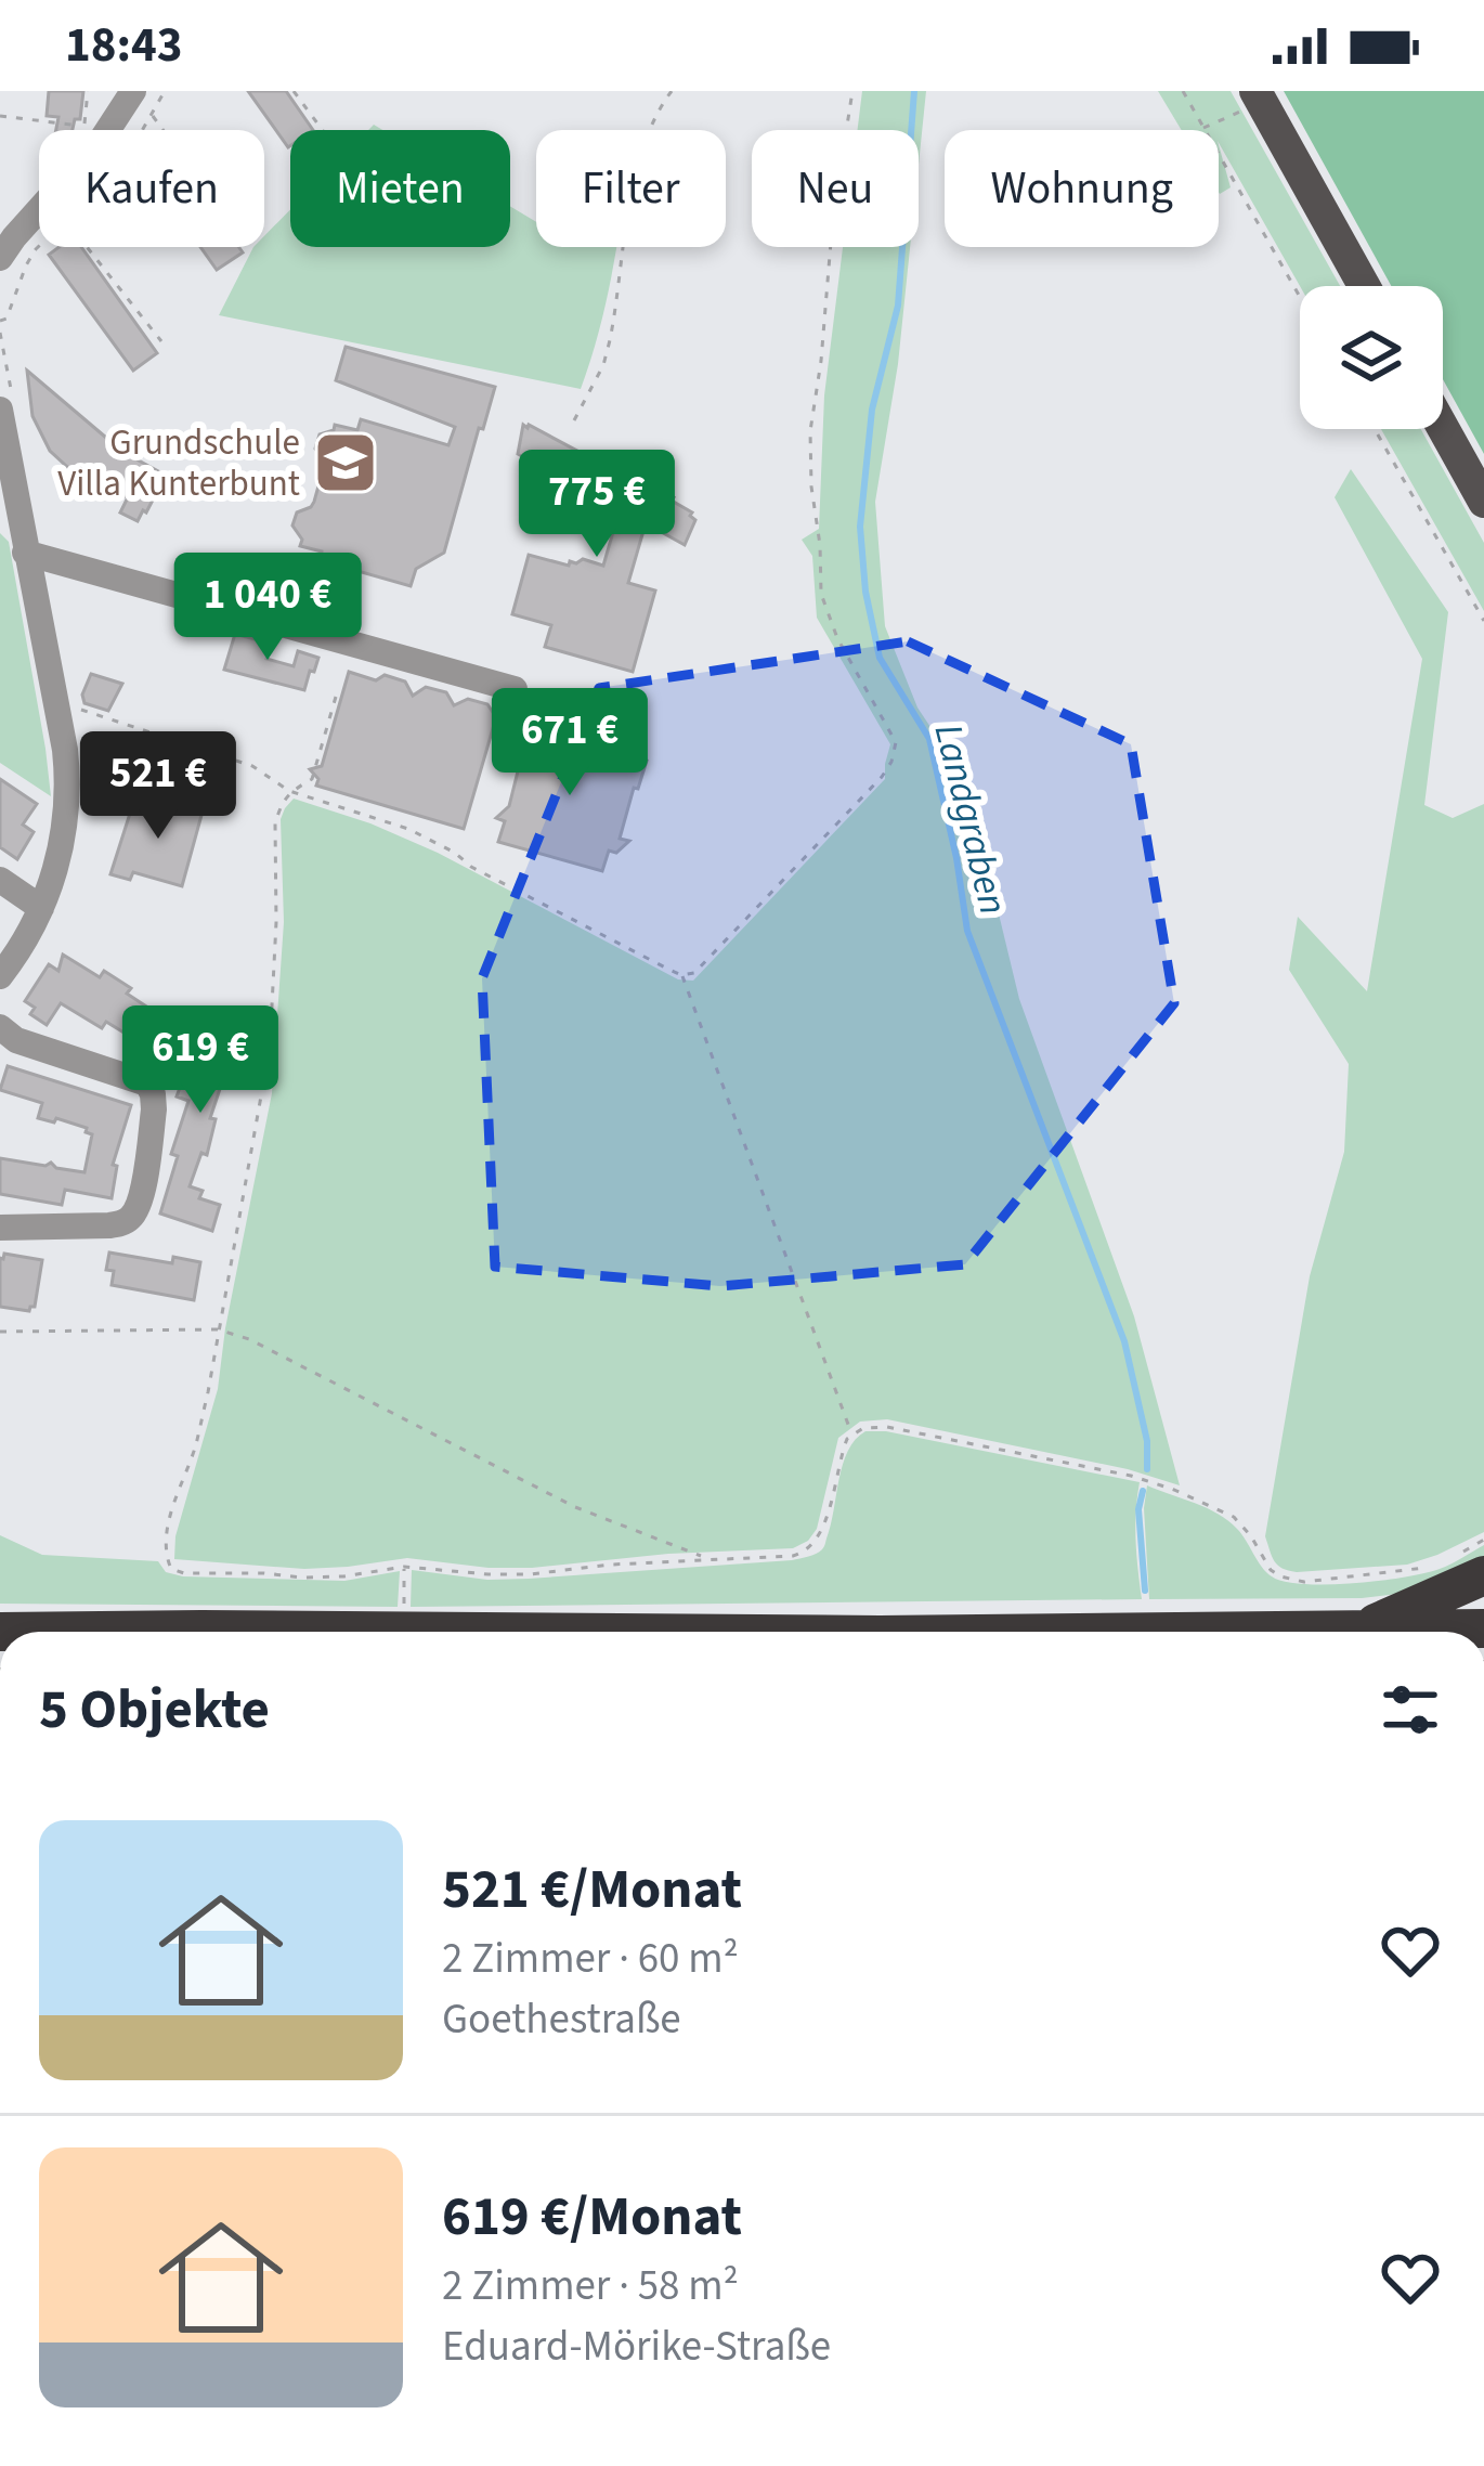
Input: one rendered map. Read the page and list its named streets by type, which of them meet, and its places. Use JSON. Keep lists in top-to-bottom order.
{
  "water": ["Landgraben"],
  "places": {
    "school or university": ["Grundschule Villa Kunterbunt"]
  },
  "page": {
    "status": "18:43",
    "chip": [
      "Kaufen",
      "Mieten",
      "Filter",
      "Neu",
      "Wohnung"
    ],
    "price": [
      "775 €",
      "1 040 €",
      "671 €",
      "521 €",
      "619 €"
    ],
    "heading": "5 Objekte",
    "list": [
      {
        "name": "521 €/Monat",
        "note": "2 Zimmer · 60 m² · Goethestraße"
      },
      {
        "name": "619 €/Monat",
        "note": "2 Zimmer · 58 m² · Eduard-Mörike-Straße"
      }
    ]
  }
}
